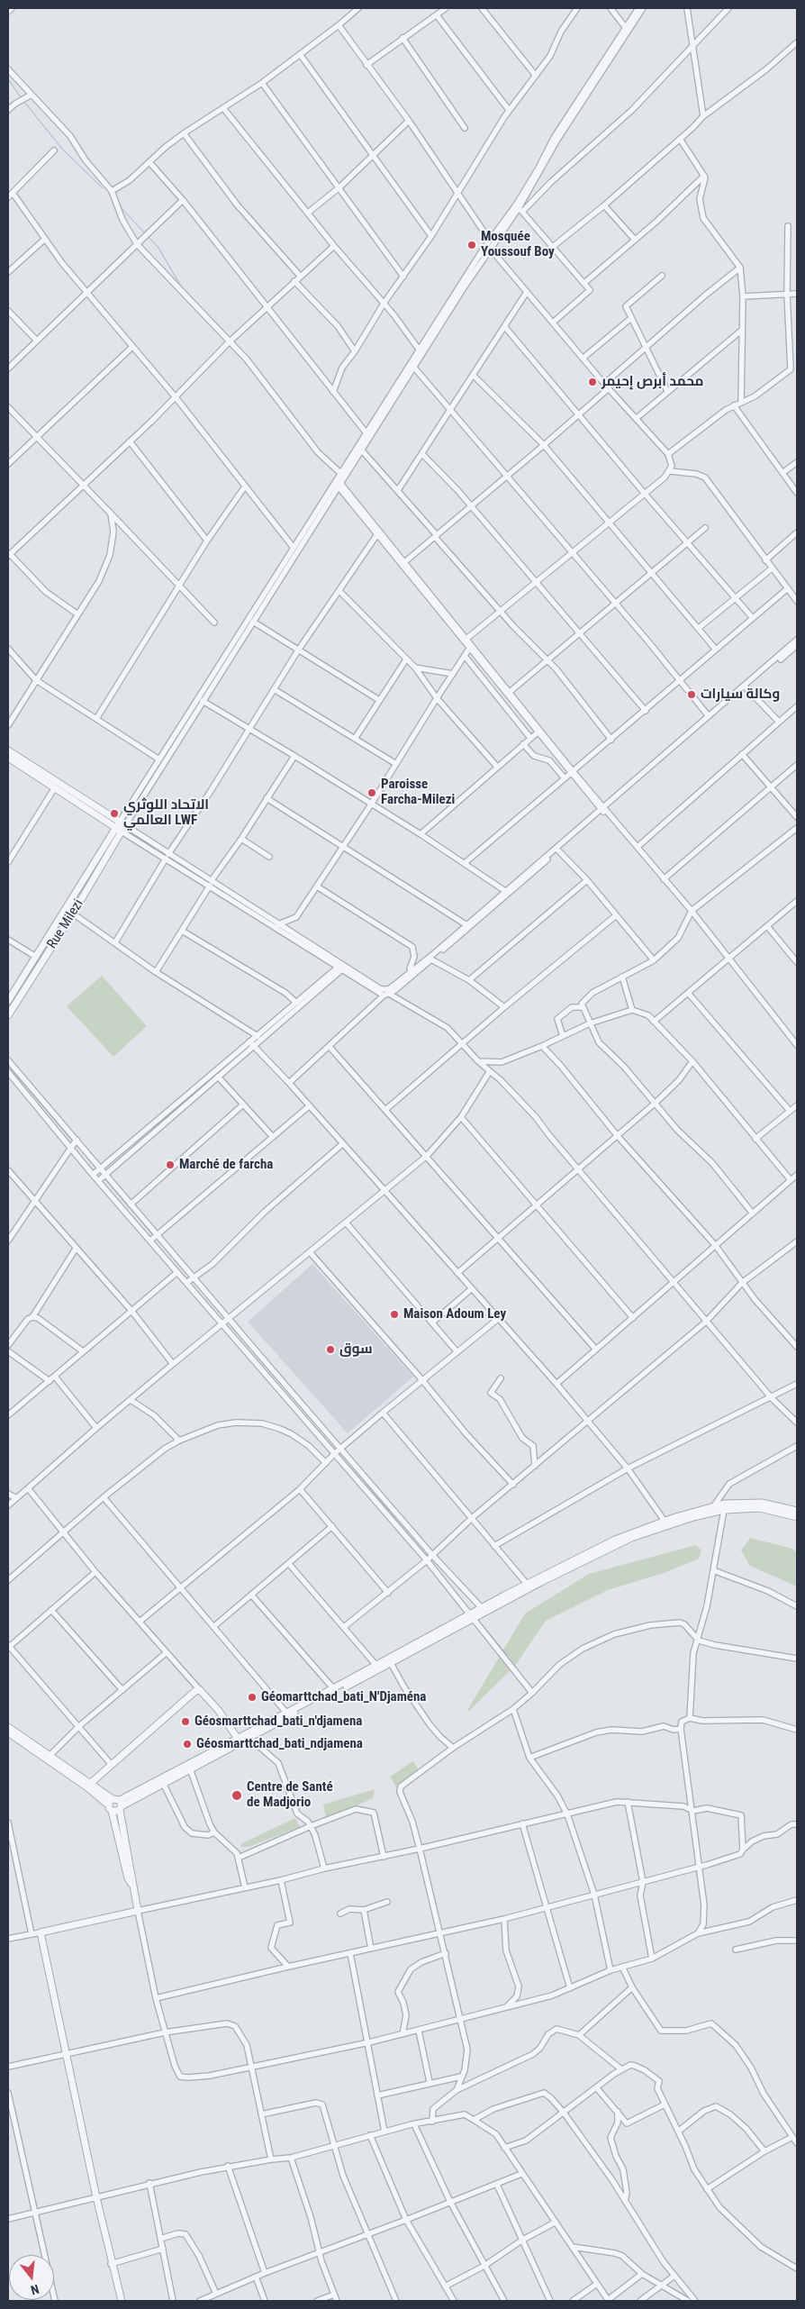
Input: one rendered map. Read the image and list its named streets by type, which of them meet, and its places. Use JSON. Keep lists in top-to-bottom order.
{
  "streets": {
    "street": ["Rue Milezi"]
  },
  "places": [
    "Mosquée Youssouf Boy",
    "محمد أبرص إحيمر",
    "وكالة سيارات",
    "Paroisse Farcha-Milezi",
    "الاتحاد اللوثري العالمي LWF",
    "Marché de farcha",
    "Maison Adoum Ley",
    "سوق",
    "Géomarttchad_bati_N'Djaména",
    "Géosmarttchad_bati_n'djamena",
    "Géosmarttchad_bati_ndjamena",
    "Centre de Santé de Madjorio"
  ],
  "north": "bottom"
}
